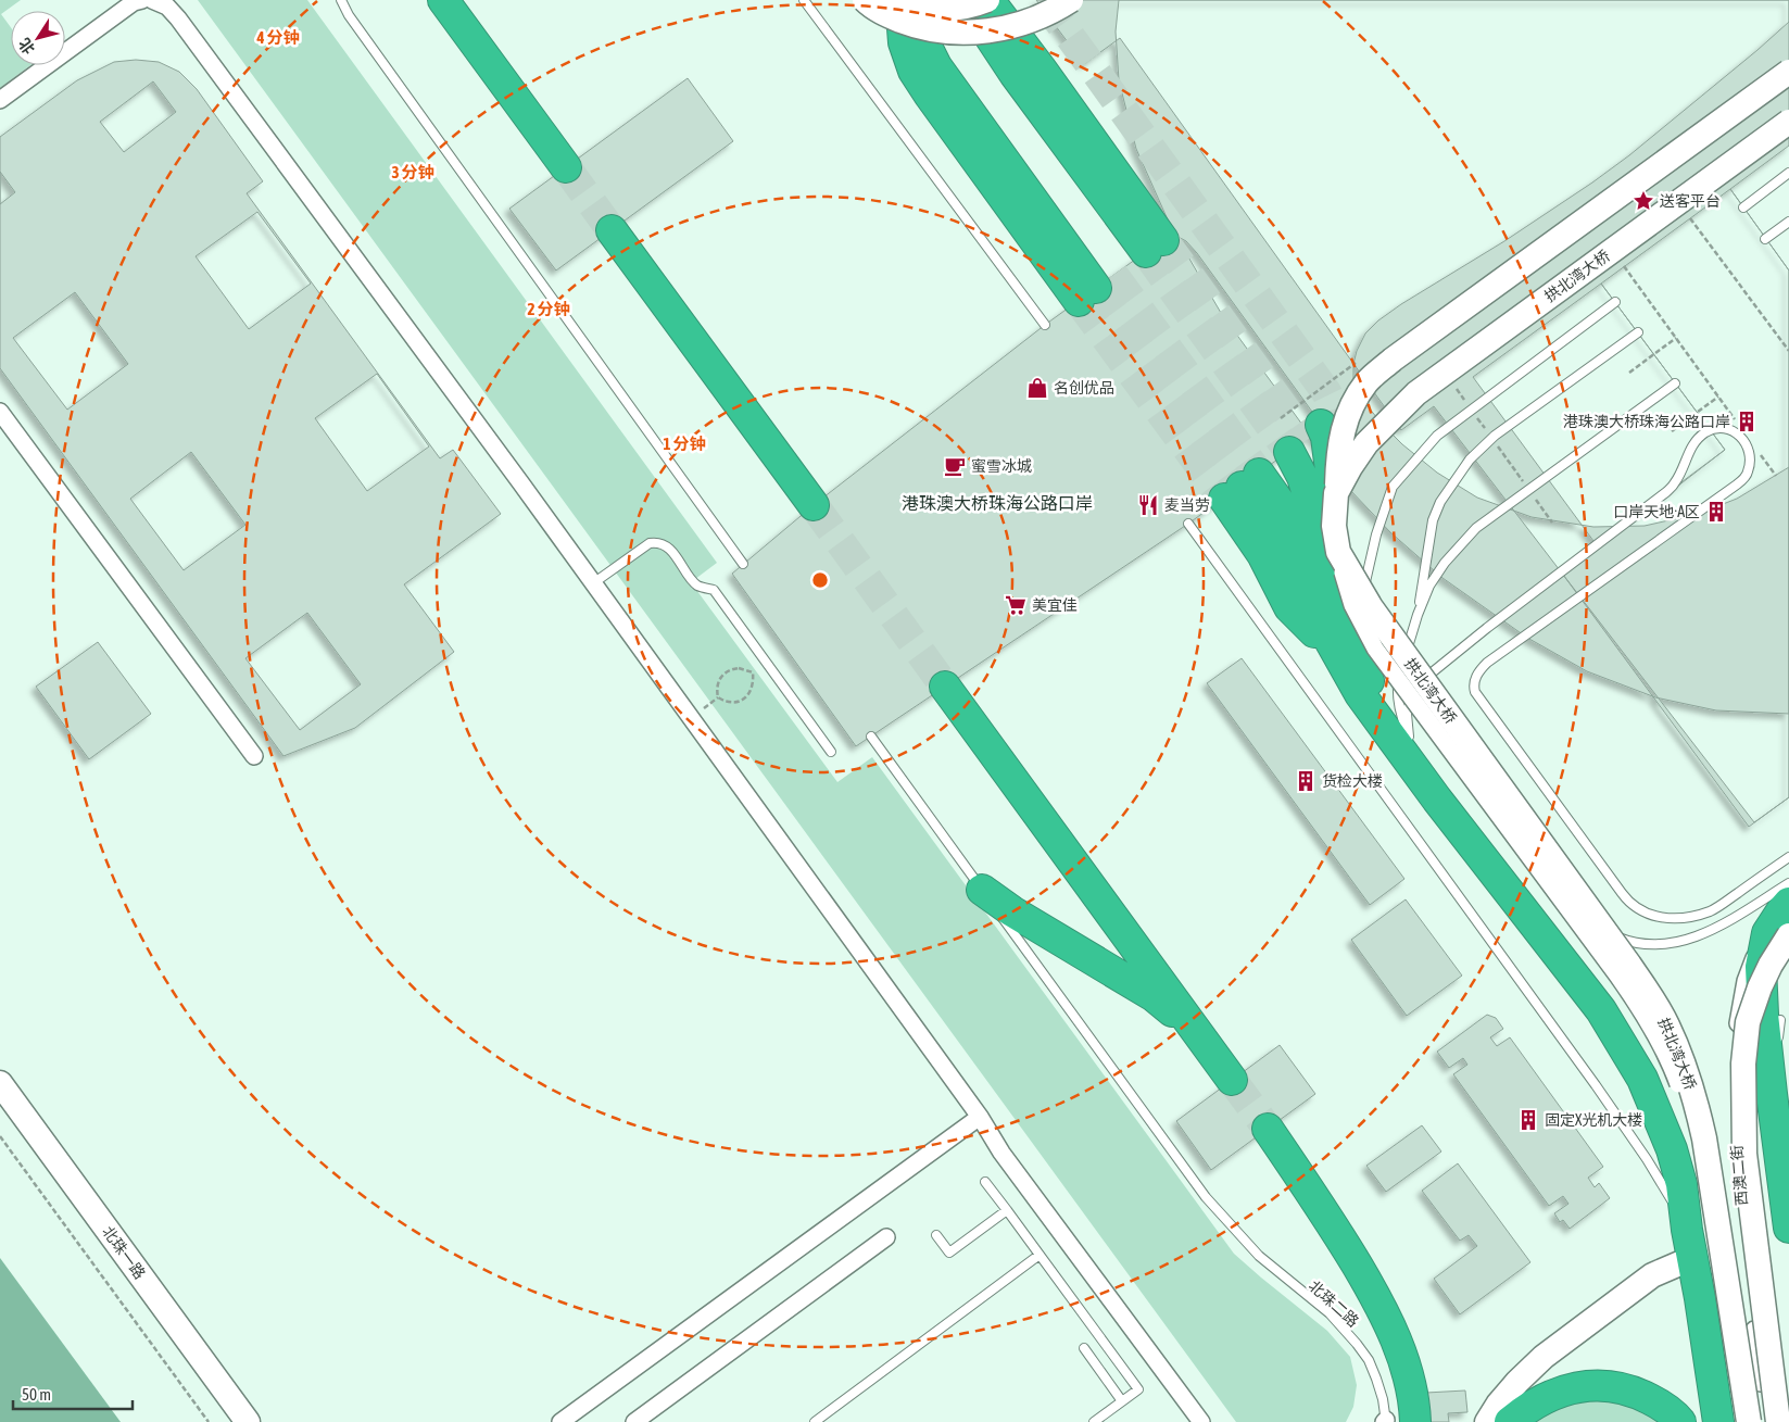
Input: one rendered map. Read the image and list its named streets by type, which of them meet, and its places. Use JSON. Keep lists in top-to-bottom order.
{
  "streets": {
    "main road": ["拱北湾大桥", "北珠一路"],
    "street": ["西澳二街"],
    "lane": ["北珠二路"]
  },
  "districts": ["港珠澳大桥珠海公路口岸"],
  "places": {
    "place": ["送客平台"],
    "shop": ["名创优品"],
    "building": [
      "港珠澳大桥珠海公路口岸",
      "口岸天地·A区",
      "货检大楼",
      "固定X光机大楼"
    ],
    "cafe": ["蜜雪冰城"],
    "restaurant": ["麦当劳"],
    "supermarket": ["美宜佳"]
  },
  "scale_bar": "50 m",
  "north": "bottom left",
  "rings": [
    "4 分钟",
    "3 分钟",
    "2 分钟",
    "1 分钟"
  ]
}
